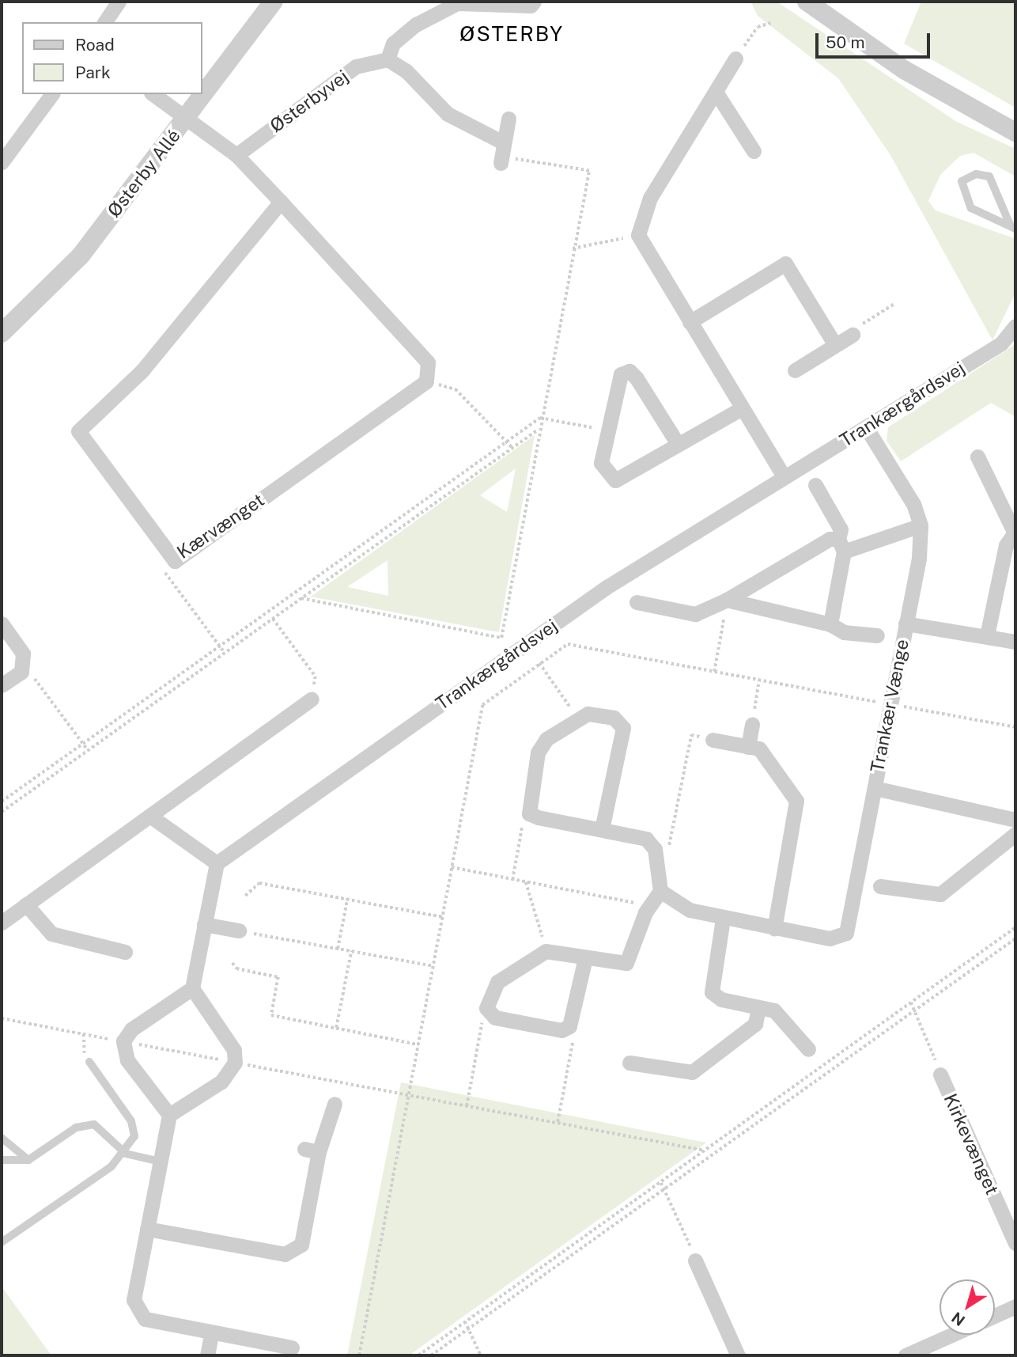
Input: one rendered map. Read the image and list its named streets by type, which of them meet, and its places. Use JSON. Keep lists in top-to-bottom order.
{
  "streets": {
    "street": [
      "Østerbyvej",
      "Østerby Allé",
      "Trankærgårdsvej",
      "Kærvænget",
      "Trankær Vænge",
      "Kirkevænget"
    ]
  },
  "crossings": [
    ["Trankærgårdsvej", "Trankær Vænge"]
  ],
  "districts": ["ØSTERBY"],
  "legend": ["Road", "Park"],
  "scale_bar": "50 m",
  "north": "bottom left"
}
